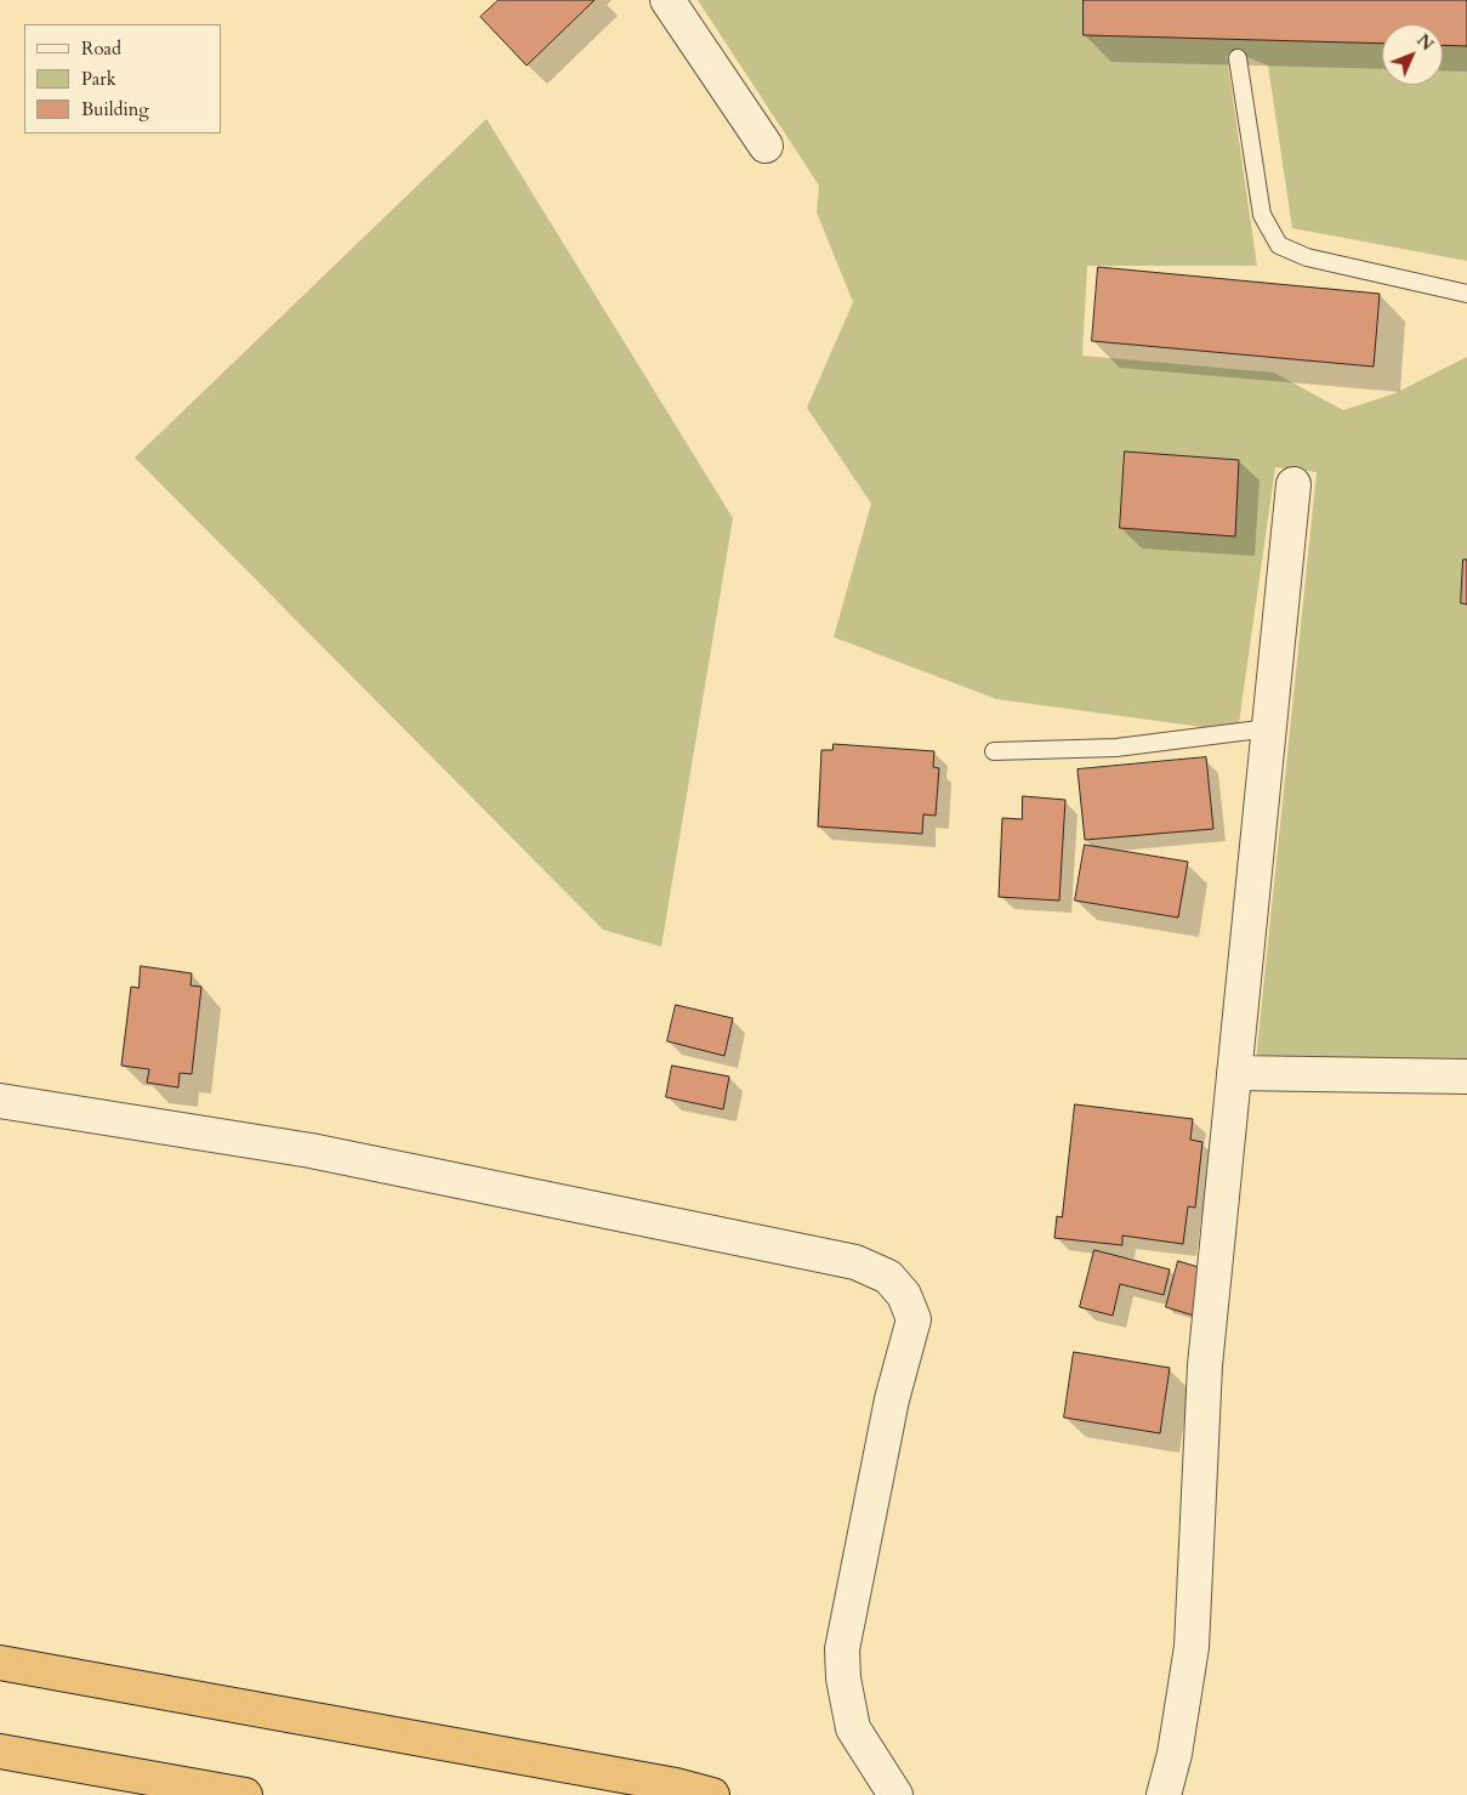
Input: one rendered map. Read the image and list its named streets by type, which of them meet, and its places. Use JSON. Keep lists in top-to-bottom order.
{
  "legend": ["Road", "Park", "Building"],
  "north": "top right"
}
